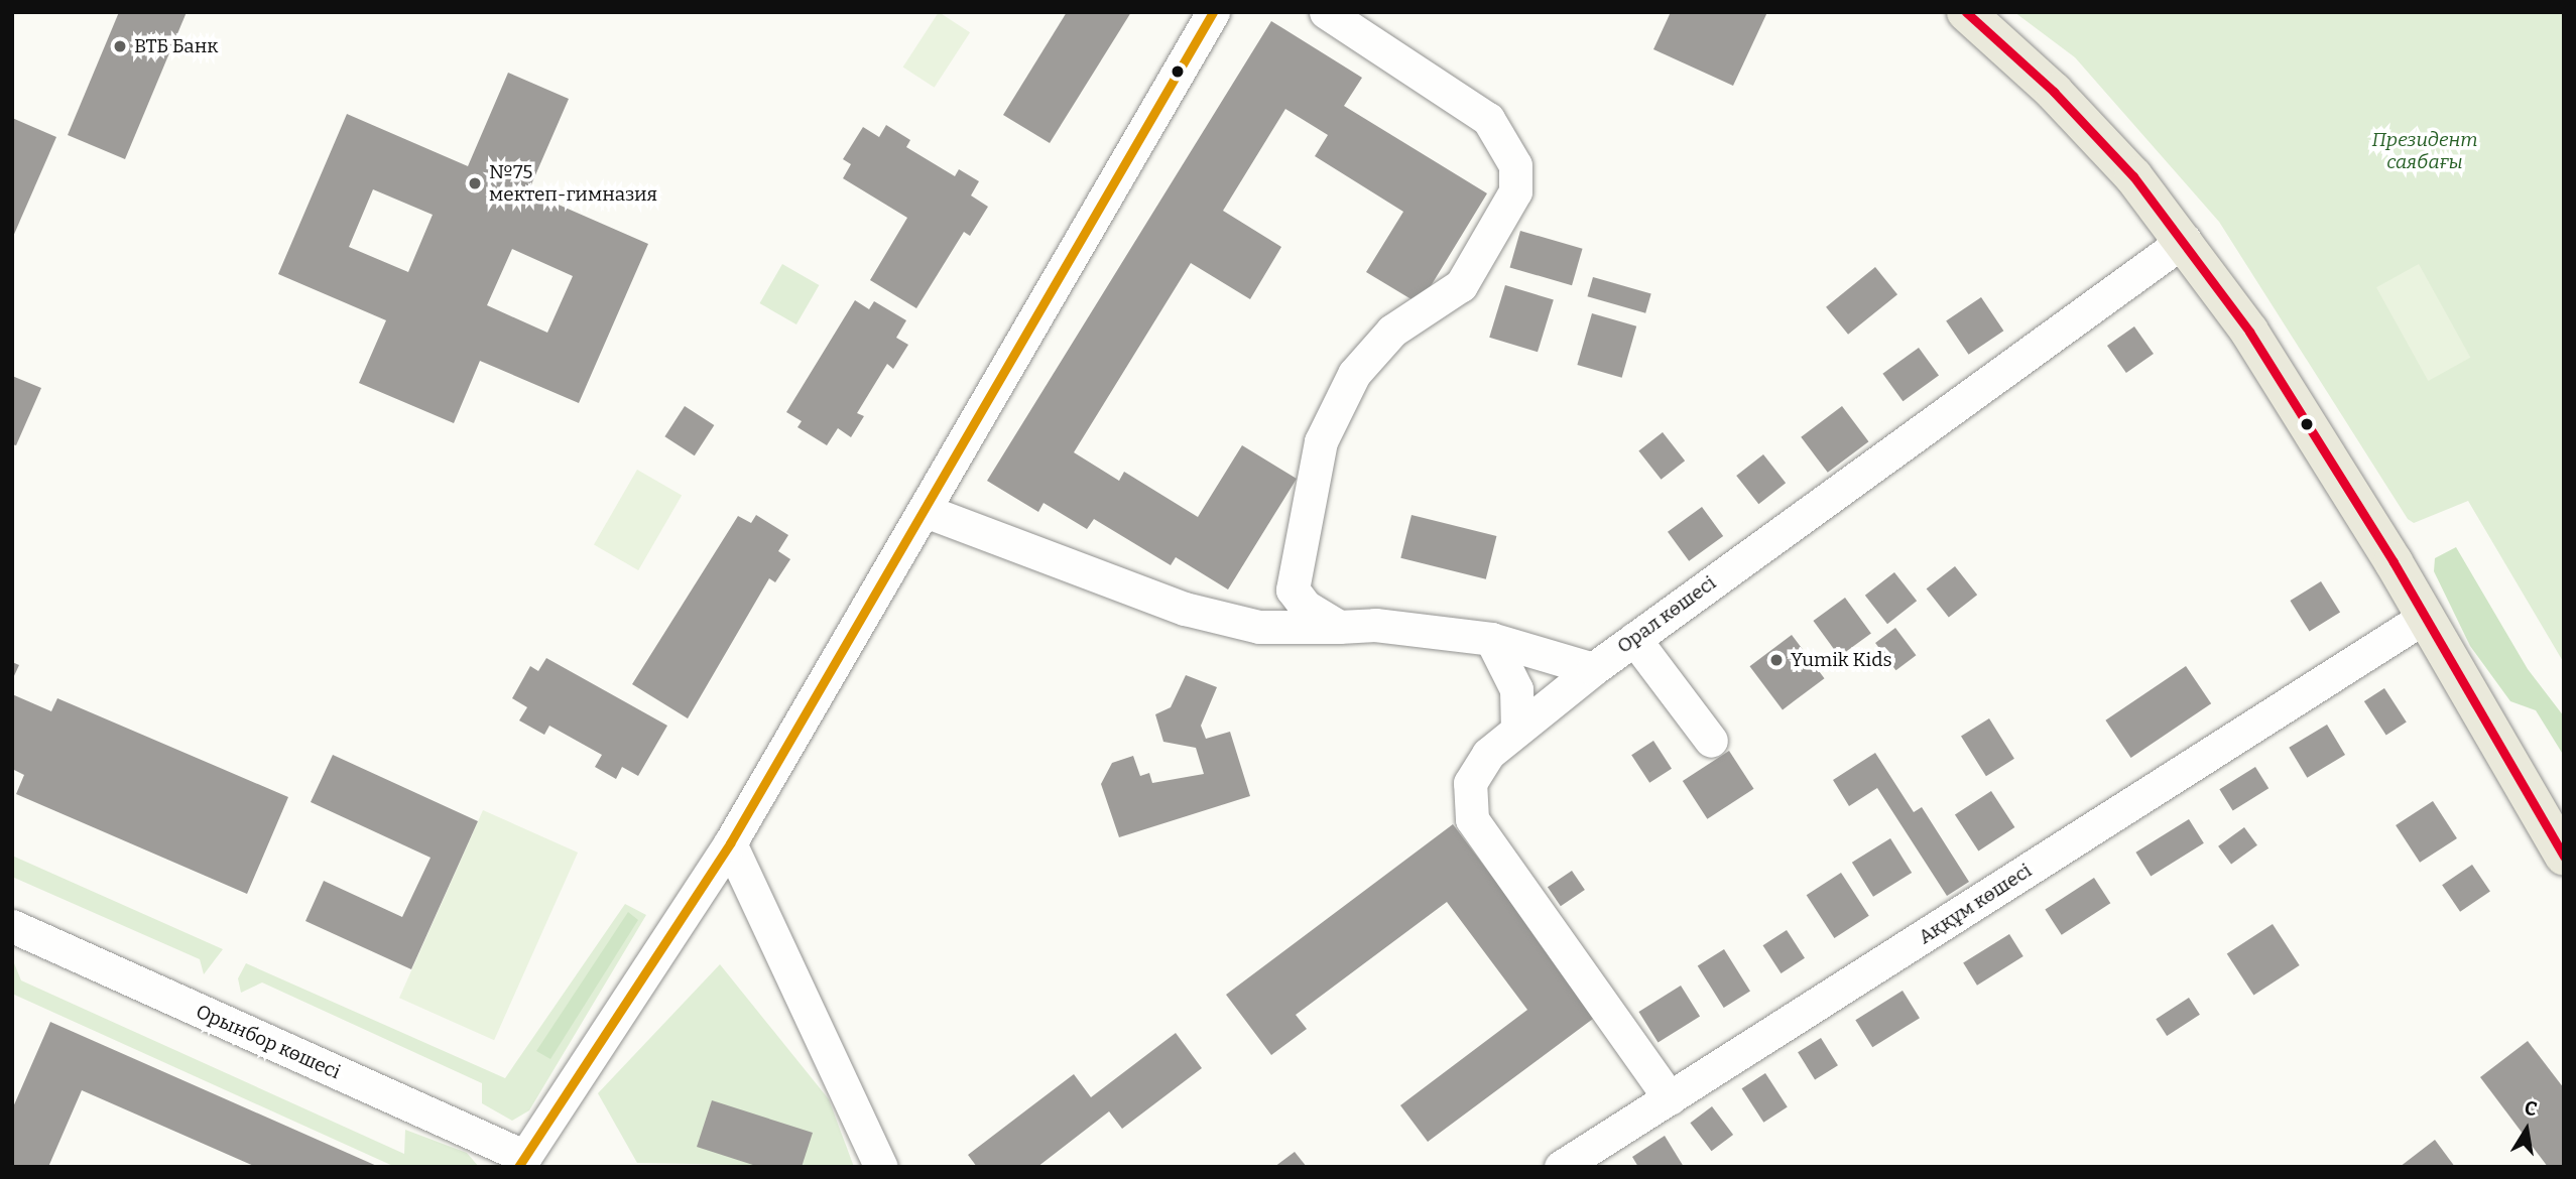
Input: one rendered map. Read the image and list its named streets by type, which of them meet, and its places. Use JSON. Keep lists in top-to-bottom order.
{
  "streets": {
    "street": ["Орал көшесі", "Аққұм көшесі", "Орынбор көшесі"]
  },
  "crossings": [
    ["Орал көшесі", "Аққұм көшесі"]
  ],
  "parks": ["Президент саябағы"],
  "places": ["ВТБ Банк", "№75 мектеп-гимназия", "Yumik Kids"],
  "north": "top"
}
